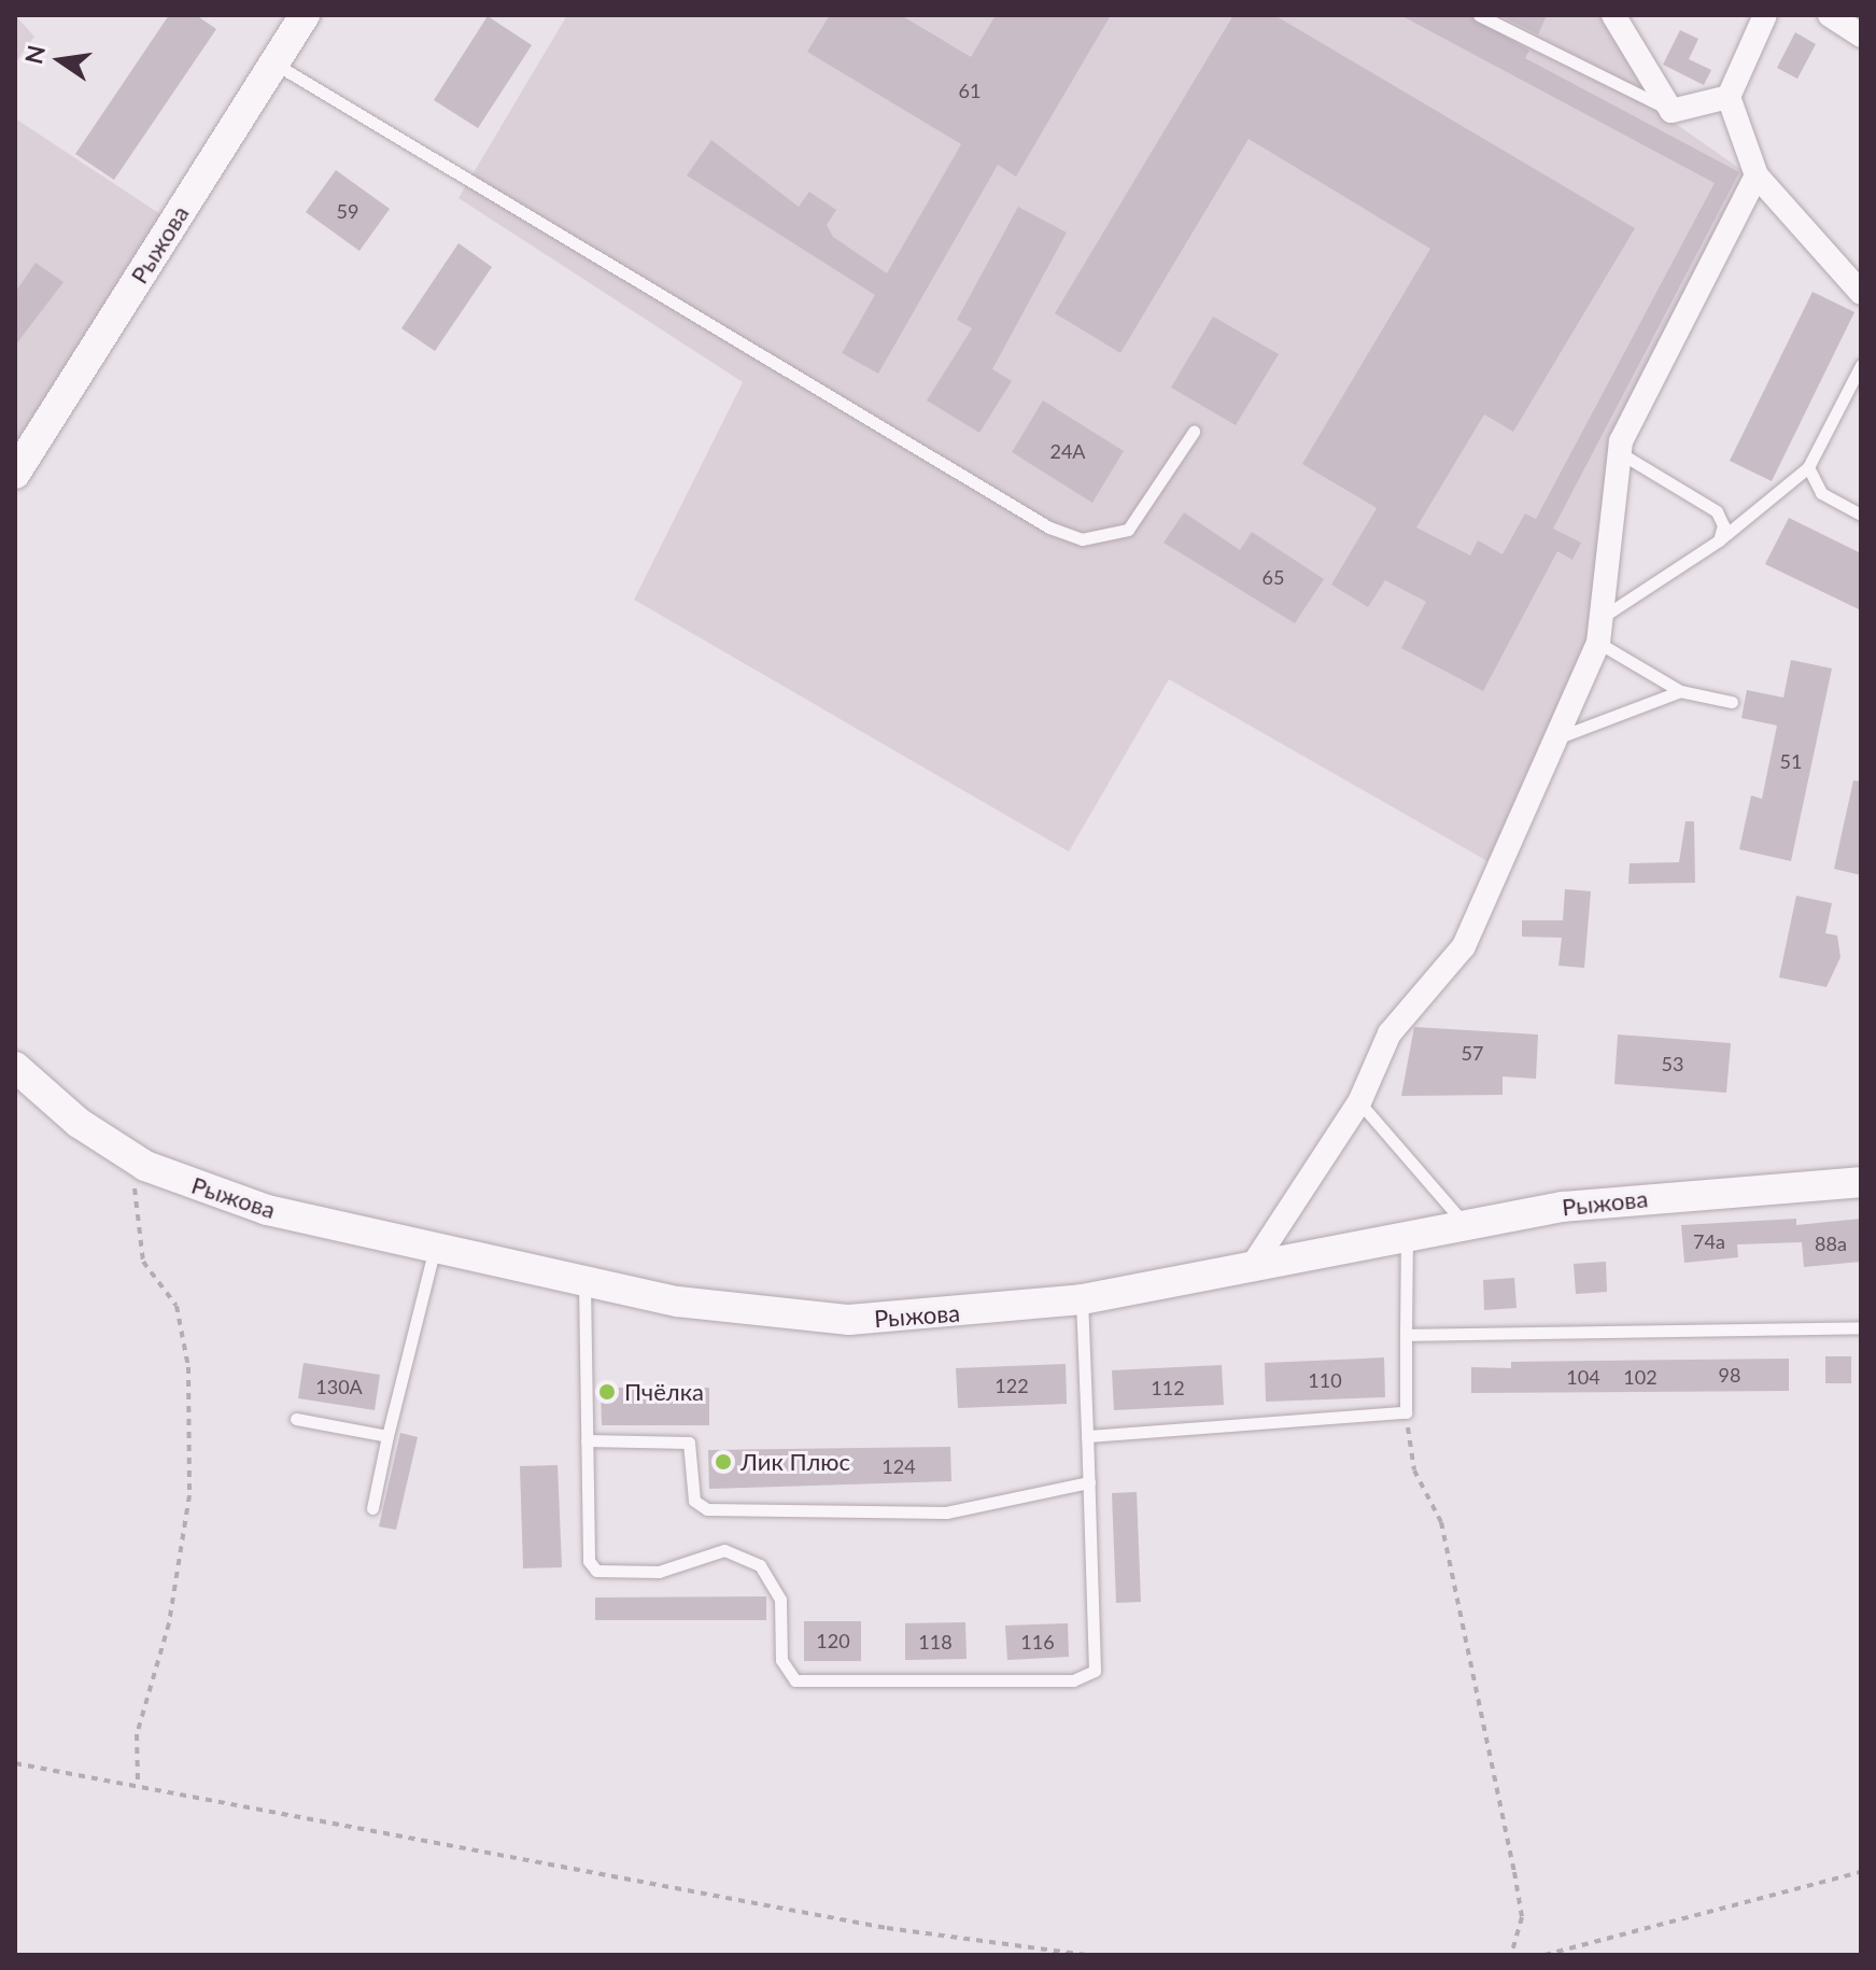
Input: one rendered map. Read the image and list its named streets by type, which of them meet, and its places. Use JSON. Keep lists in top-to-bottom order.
{
  "streets": {
    "street": ["Рыжова"]
  },
  "places": ["Пчёлка", "Лик Плюс"],
  "house_numbers": [
    "61",
    "59",
    "24А",
    "65",
    "51",
    "57",
    "53",
    "74а",
    "88а",
    "98",
    "104",
    "102",
    "110",
    "122",
    "130А",
    "112",
    "124",
    "120",
    "118",
    "116"
  ],
  "north": "left"
}
